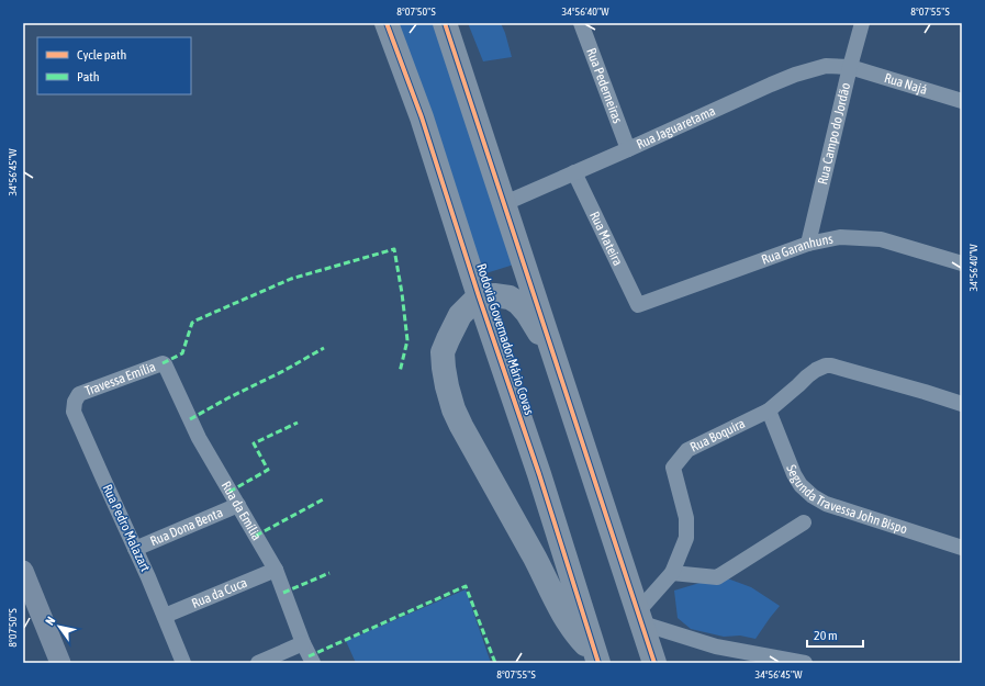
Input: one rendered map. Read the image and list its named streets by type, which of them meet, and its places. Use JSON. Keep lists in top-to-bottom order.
{
  "streets": {
    "highway": ["Rodovia Governador Mário Covas"],
    "street": [
      "Rua Najá",
      "Rua Pederneiras",
      "Rua Jaguaretama",
      "Rua Campo do Jordão",
      "Rua Mateira",
      "Rua Garanhuns",
      "Travessa Emília",
      "Rua Boquira",
      "Segunda Travessa John Bispo",
      "Rua da Emília",
      "Rua Dona Benta",
      "Rua Pedro Malazart",
      "Rua da Cuca"
    ]
  },
  "crossings": [
    ["Rua Najá", "Rua Jaguaretama"],
    ["Rua Najá", "Rua Campo do Jordão"],
    ["Rua Pederneiras", "Rua Jaguaretama"],
    ["Rua Jaguaretama", "Rua Campo do Jordão"],
    ["Rua Jaguaretama", "Rua Mateira"],
    ["Rua Campo do Jordão", "Rua Garanhuns"],
    ["Rua Mateira", "Rua Garanhuns"],
    ["Travessa Emília", "Rua da Emília"],
    ["Travessa Emília", "Rua Pedro Malazart"],
    ["Rua Boquira", "Segunda Travessa John Bispo"],
    ["Rua da Emília", "Rua Dona Benta"],
    ["Rua da Emília", "Rua da Cuca"],
    ["Rua Dona Benta", "Rua Pedro Malazart"],
    ["Rua Pedro Malazart", "Rua da Cuca"]
  ],
  "legend": ["Cycle path", "Path"],
  "scale_bar": "20 m",
  "north": "top left",
  "coordinates": [
    "8°07'50\"S",
    "34°56'40\"W",
    "8°07'55\"S",
    "34°56'45\"W"
  ]
}
